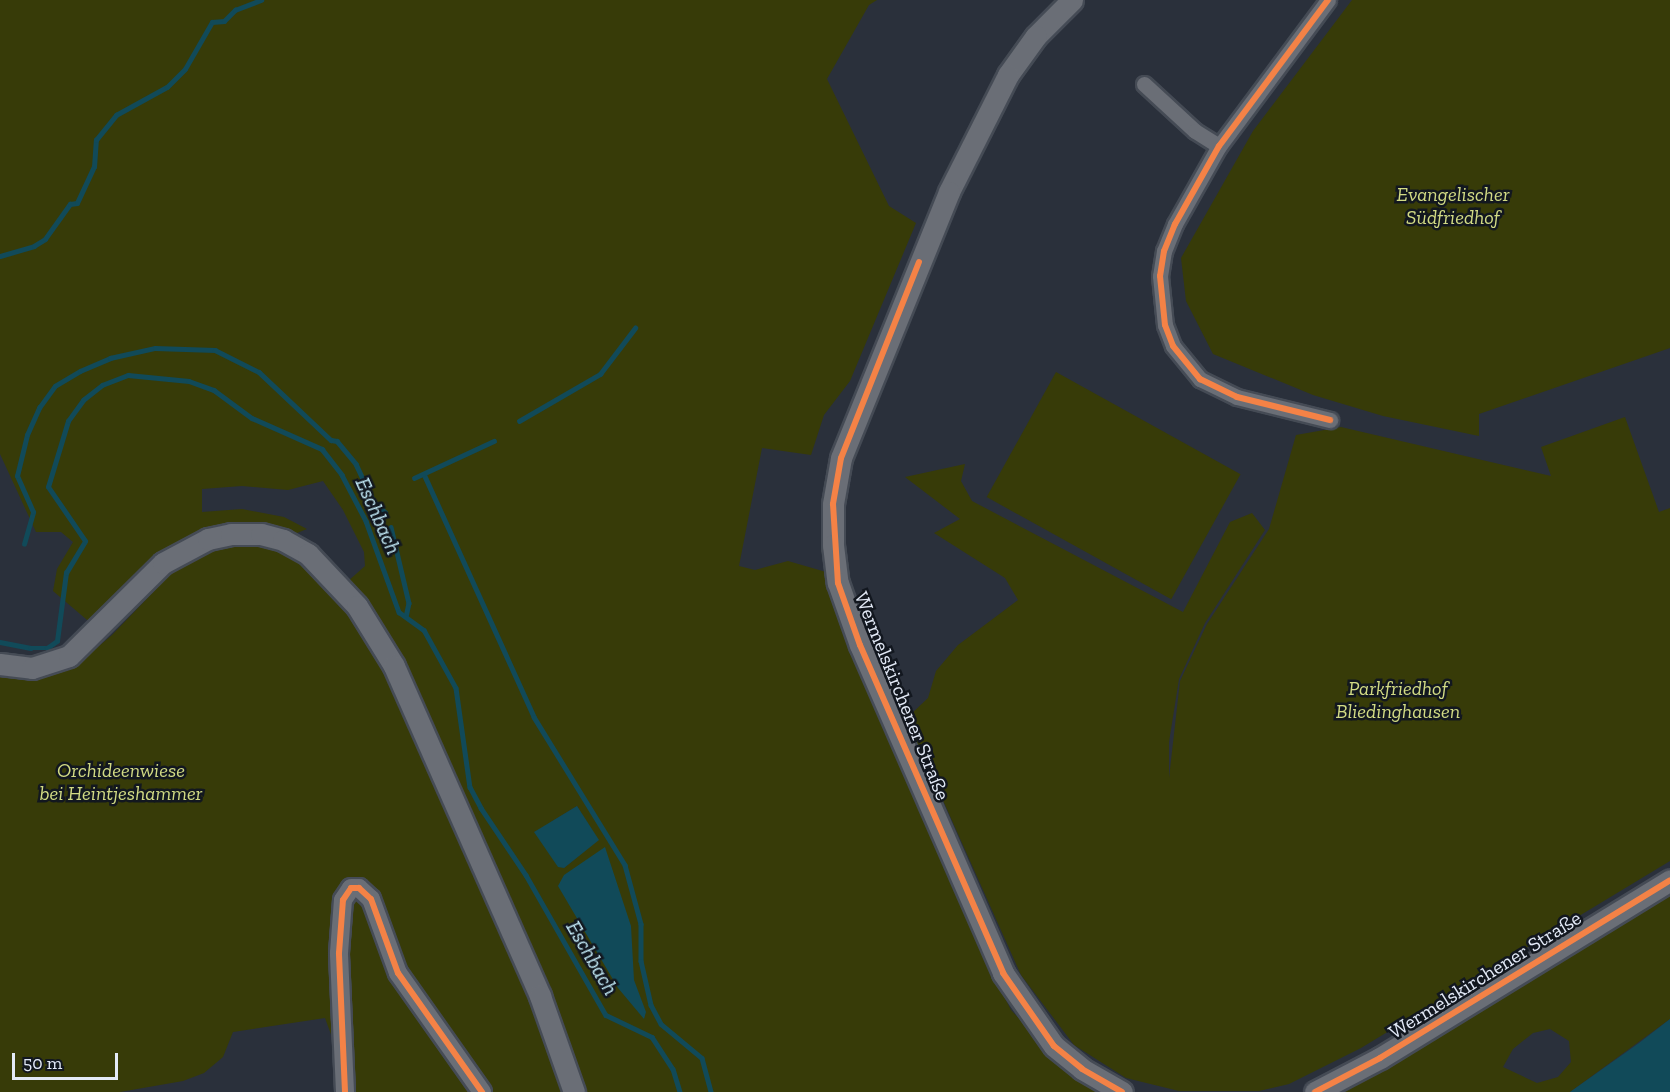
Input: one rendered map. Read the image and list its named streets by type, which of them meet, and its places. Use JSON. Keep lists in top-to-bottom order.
{
  "streets": {
    "main road": ["Wermelskirchener Straße"]
  },
  "water": ["Eschbach"],
  "parks": ["Evangelischer Südfriedhof", "Parkfriedhof Bliedinghausen", "Orchideenwiese bei Heintjeshammer"],
  "scale_bar": "50 m"
}
